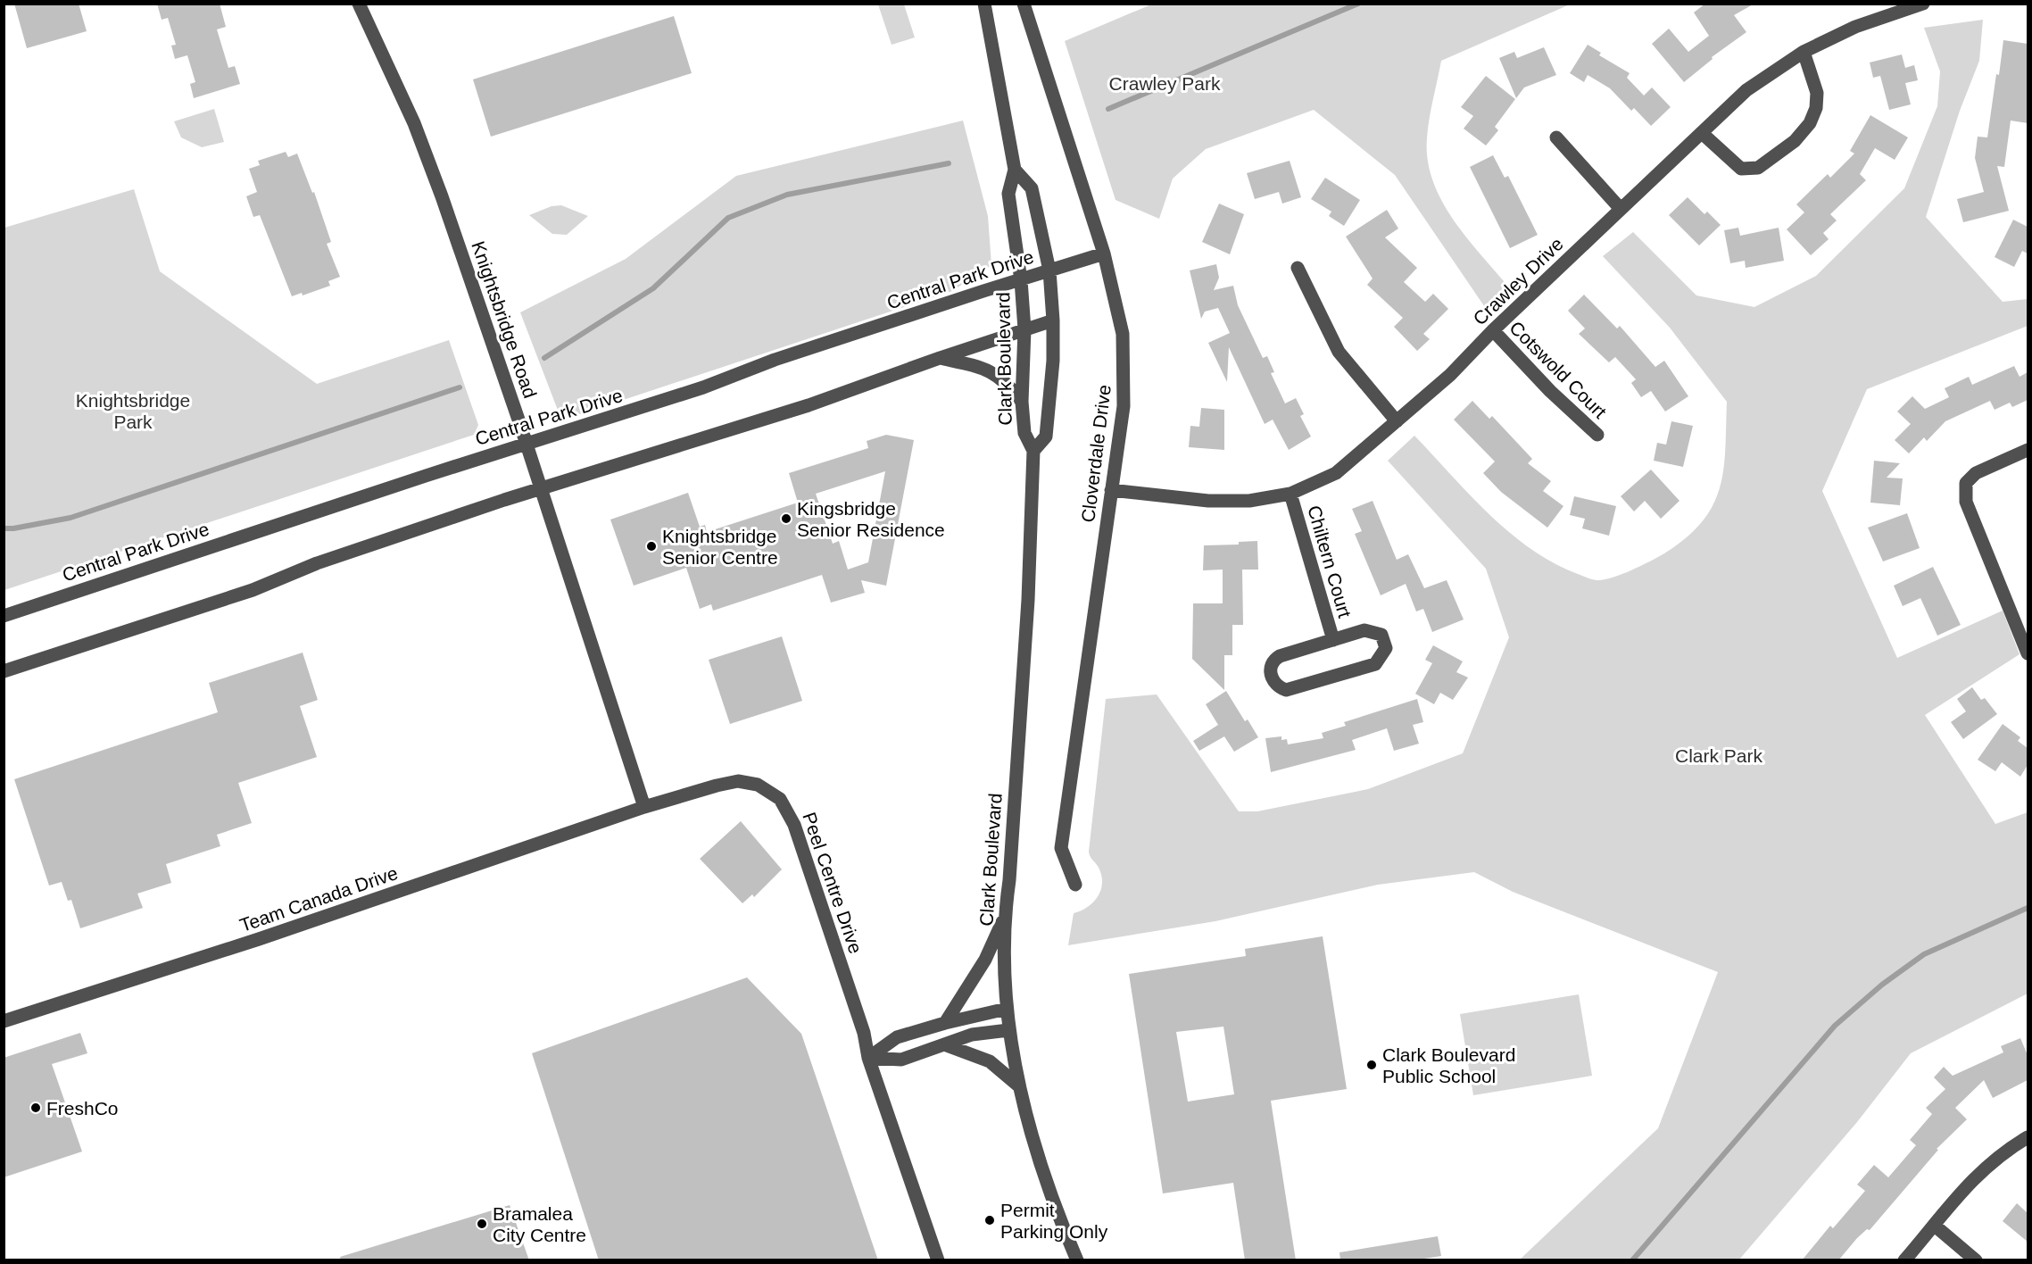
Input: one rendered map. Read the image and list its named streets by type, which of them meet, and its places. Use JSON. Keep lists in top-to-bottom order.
{
  "streets": {
    "street": [
      "Central Park Drive",
      "Crawley Drive",
      "Knightsbridge Road",
      "Clark Boulevard",
      "Cotswold Court",
      "Cloverdale Drive",
      "Chiltern Court",
      "Peel Centre Drive",
      "Team Canada Drive"
    ]
  },
  "crossings": [
    ["Central Park Drive", "Knightsbridge Road"],
    ["Central Park Drive", "Clark Boulevard"],
    ["Central Park Drive", "Cloverdale Drive"],
    ["Crawley Drive", "Cotswold Court"],
    ["Crawley Drive", "Cloverdale Drive"],
    ["Crawley Drive", "Chiltern Court"],
    ["Knightsbridge Road", "Peel Centre Drive"],
    ["Knightsbridge Road", "Team Canada Drive"],
    ["Peel Centre Drive", "Team Canada Drive"]
  ],
  "parks": ["Crawley Park", "Knightsbridge Park", "Clark Park"],
  "places": [
    "Kingsbridge Senior Residence",
    "Knightsbridge Senior Centre",
    "Clark Boulevard Public School",
    "FreshCo",
    "Permit Parking Only",
    "Bramalea City Centre"
  ]
}
